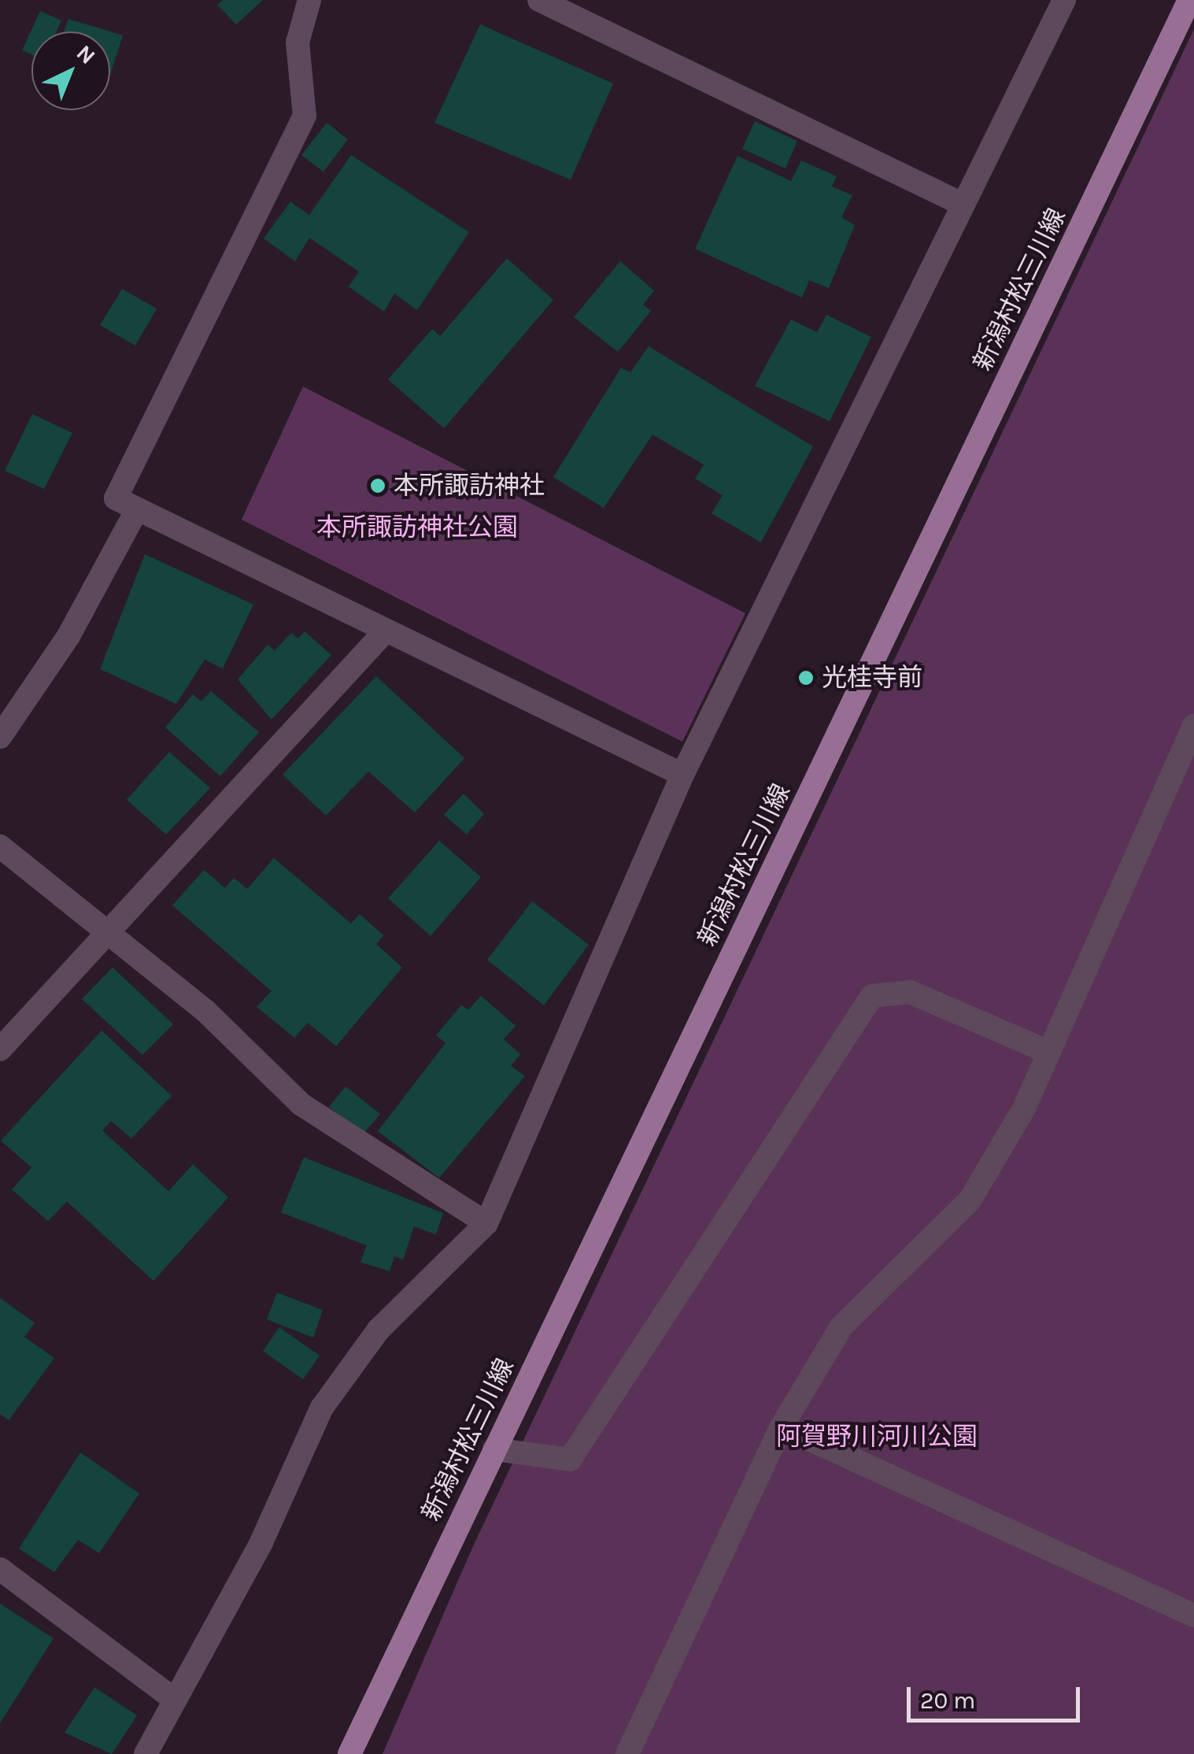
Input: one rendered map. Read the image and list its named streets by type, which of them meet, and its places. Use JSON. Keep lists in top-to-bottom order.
{
  "streets": {
    "main road": ["新潟村松三川線"]
  },
  "parks": ["本所諏訪神社公園", "阿賀野川河川公園"],
  "places": ["本所諏訪神社", "光桂寺前"],
  "scale_bar": "20 m",
  "north": "top right"
}
